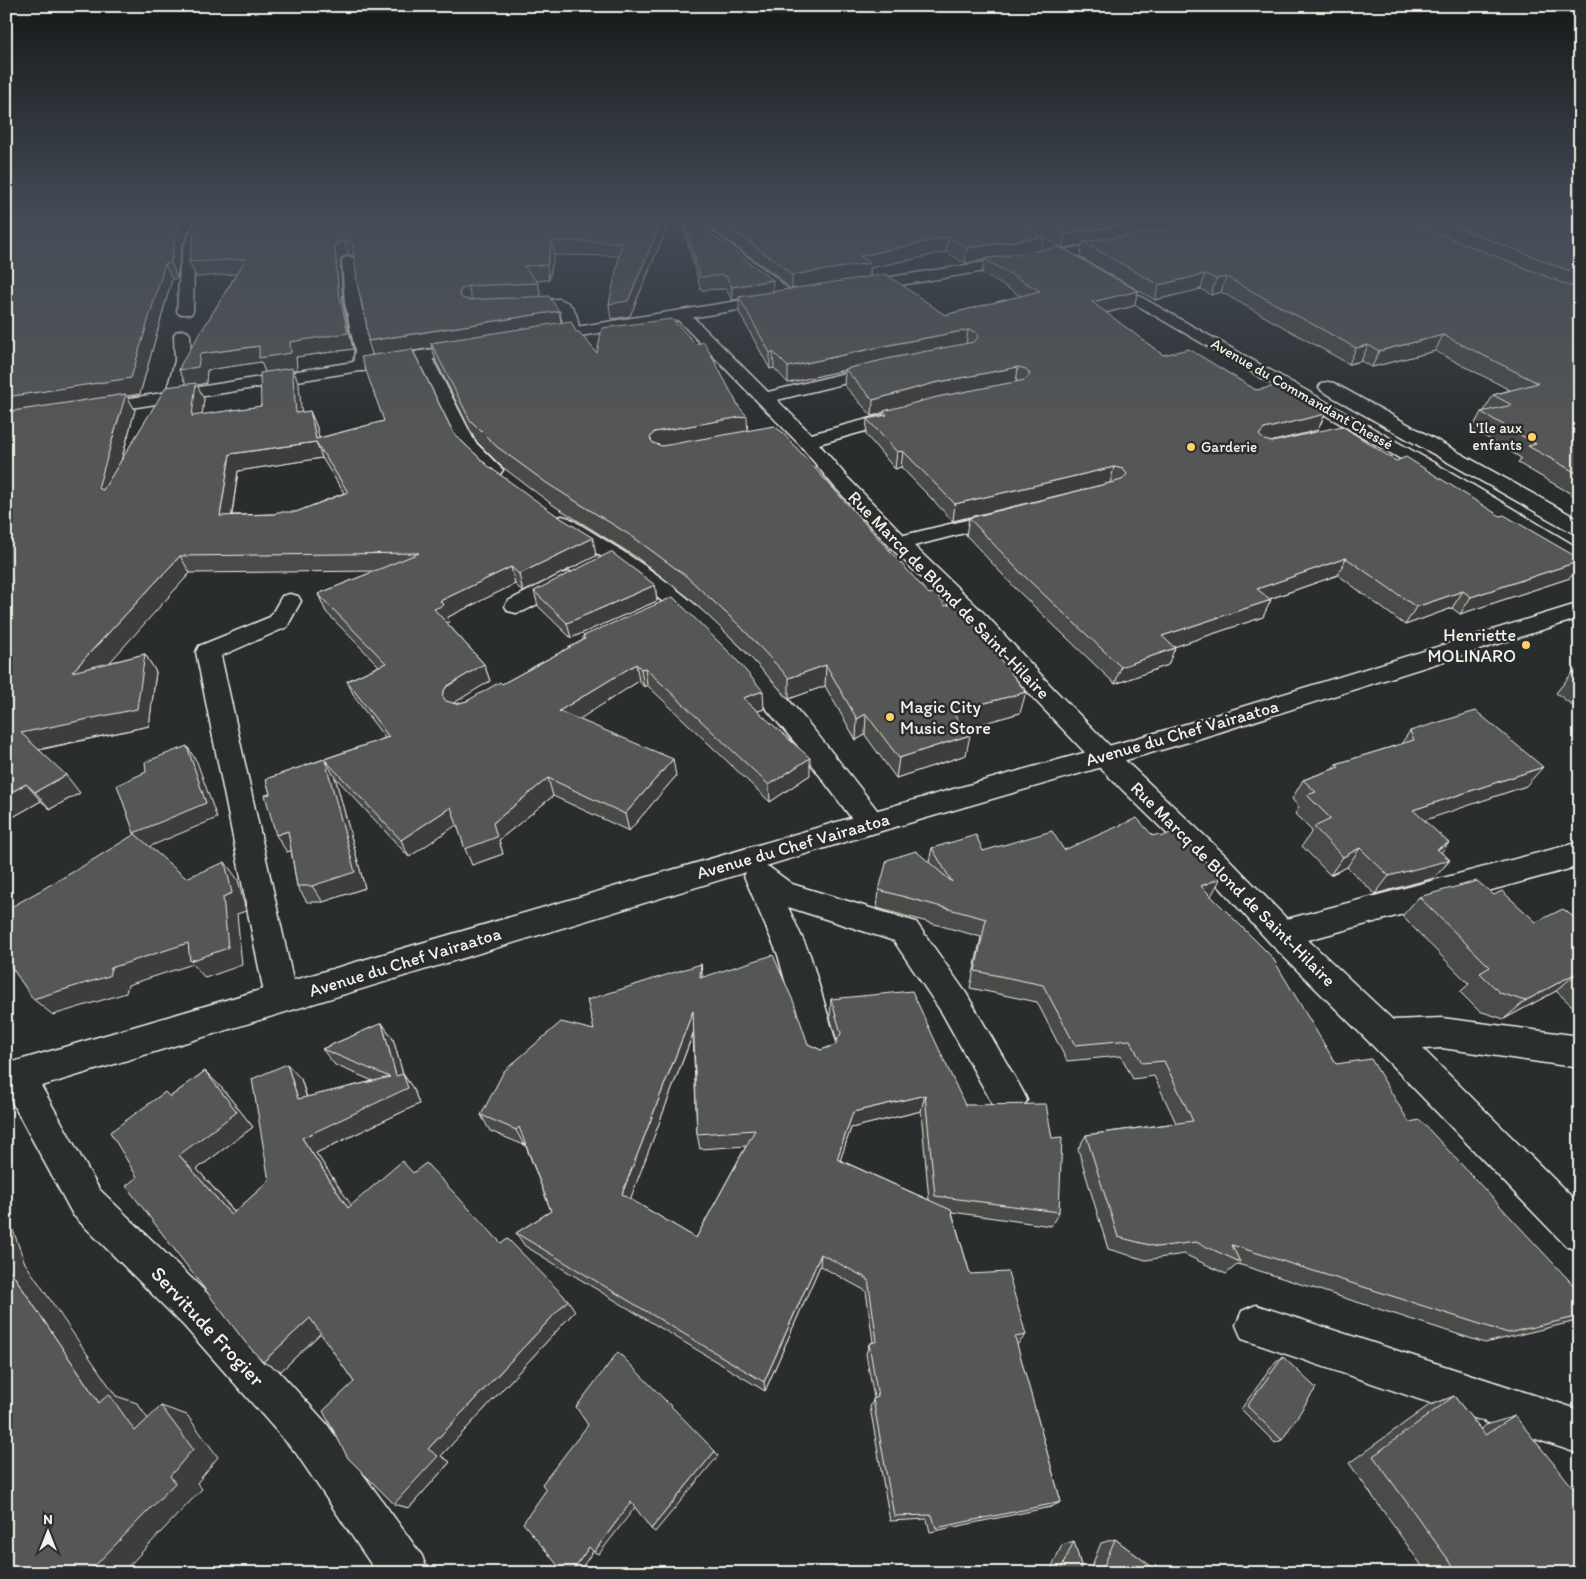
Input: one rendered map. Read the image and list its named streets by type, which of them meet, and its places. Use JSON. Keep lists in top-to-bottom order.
{
  "streets": {
    "street": [
      "Avenue du Commandant Chessé",
      "Rue Marcq de Blond de Saint-Hilaire",
      "Avenue du Chef Vairaatoa",
      "Servitude Frogier"
    ]
  },
  "crossings": [
    ["Rue Marcq de Blond de Saint-Hilaire", "Avenue du Chef Vairaatoa"],
    ["Avenue du Chef Vairaatoa", "Servitude Frogier"]
  ],
  "places": [
    "L'Ile aux enfants",
    "Garderie",
    "Henriette MOLINARO",
    "Magic City Music Store"
  ],
  "north": "top"
}
